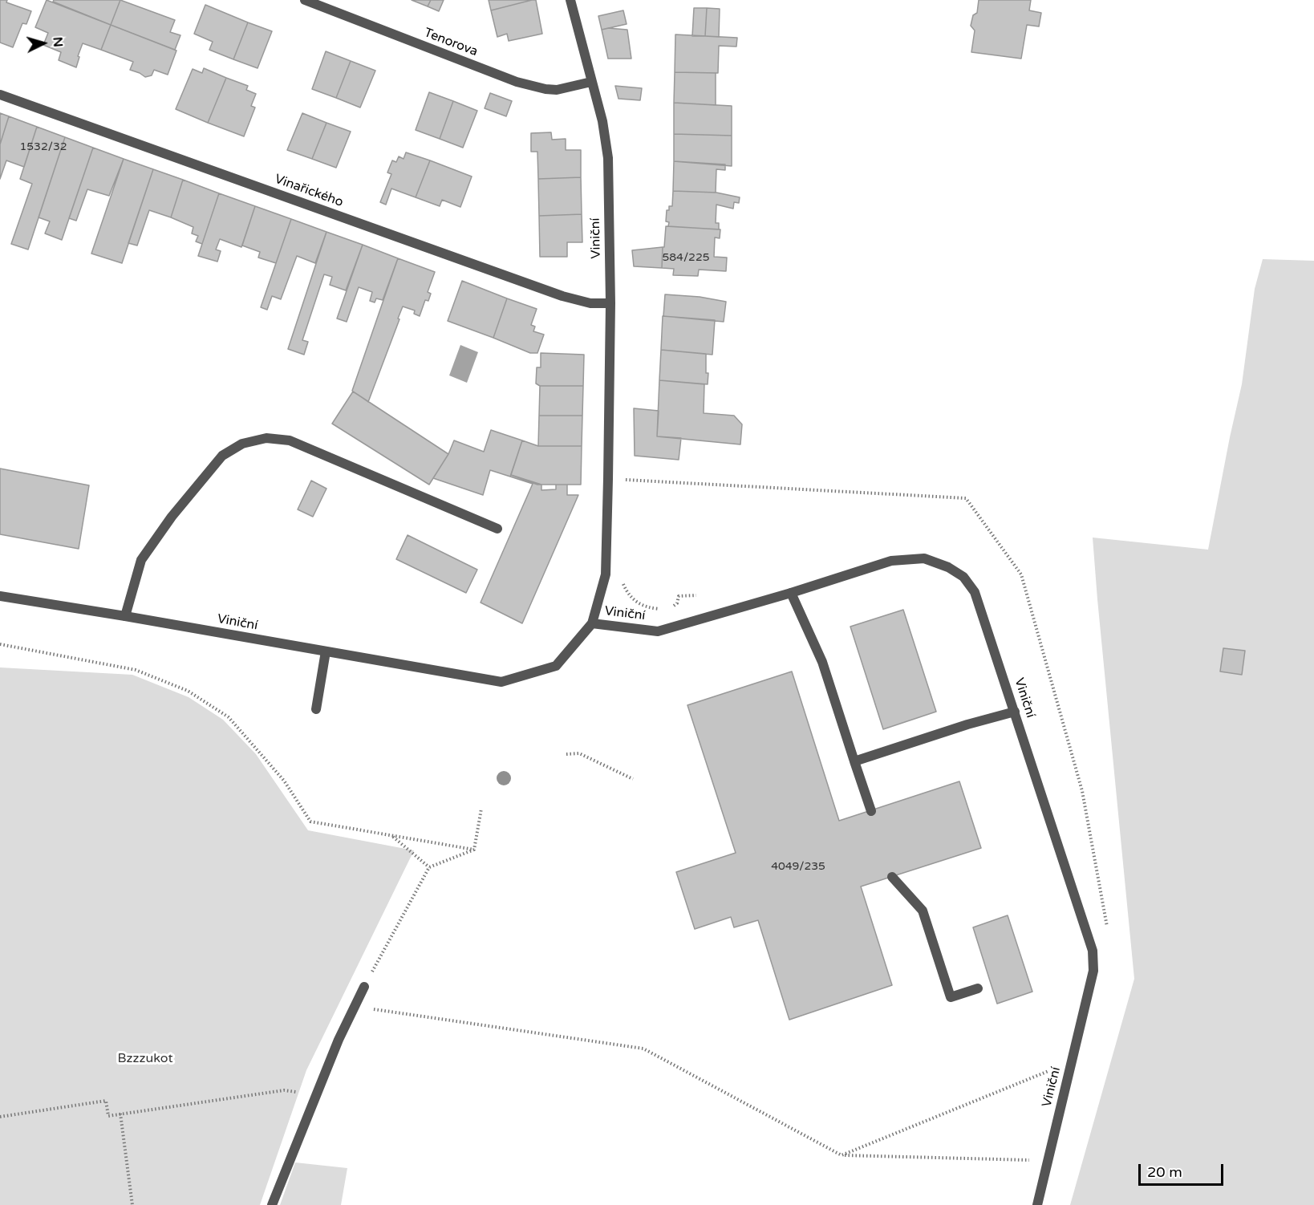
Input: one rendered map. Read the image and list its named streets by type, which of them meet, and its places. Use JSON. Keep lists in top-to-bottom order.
{
  "streets": {
    "street": ["Tenorova", "Vinařického", "Viniční"]
  },
  "crossings": [
    ["Tenorova", "Viniční"],
    ["Vinařického", "Viniční"]
  ],
  "parks": ["Bzzzukot"],
  "house_numbers": ["1532/32", "584/225", "4049/235"],
  "scale_bar": "20 m",
  "north": "right"
}
